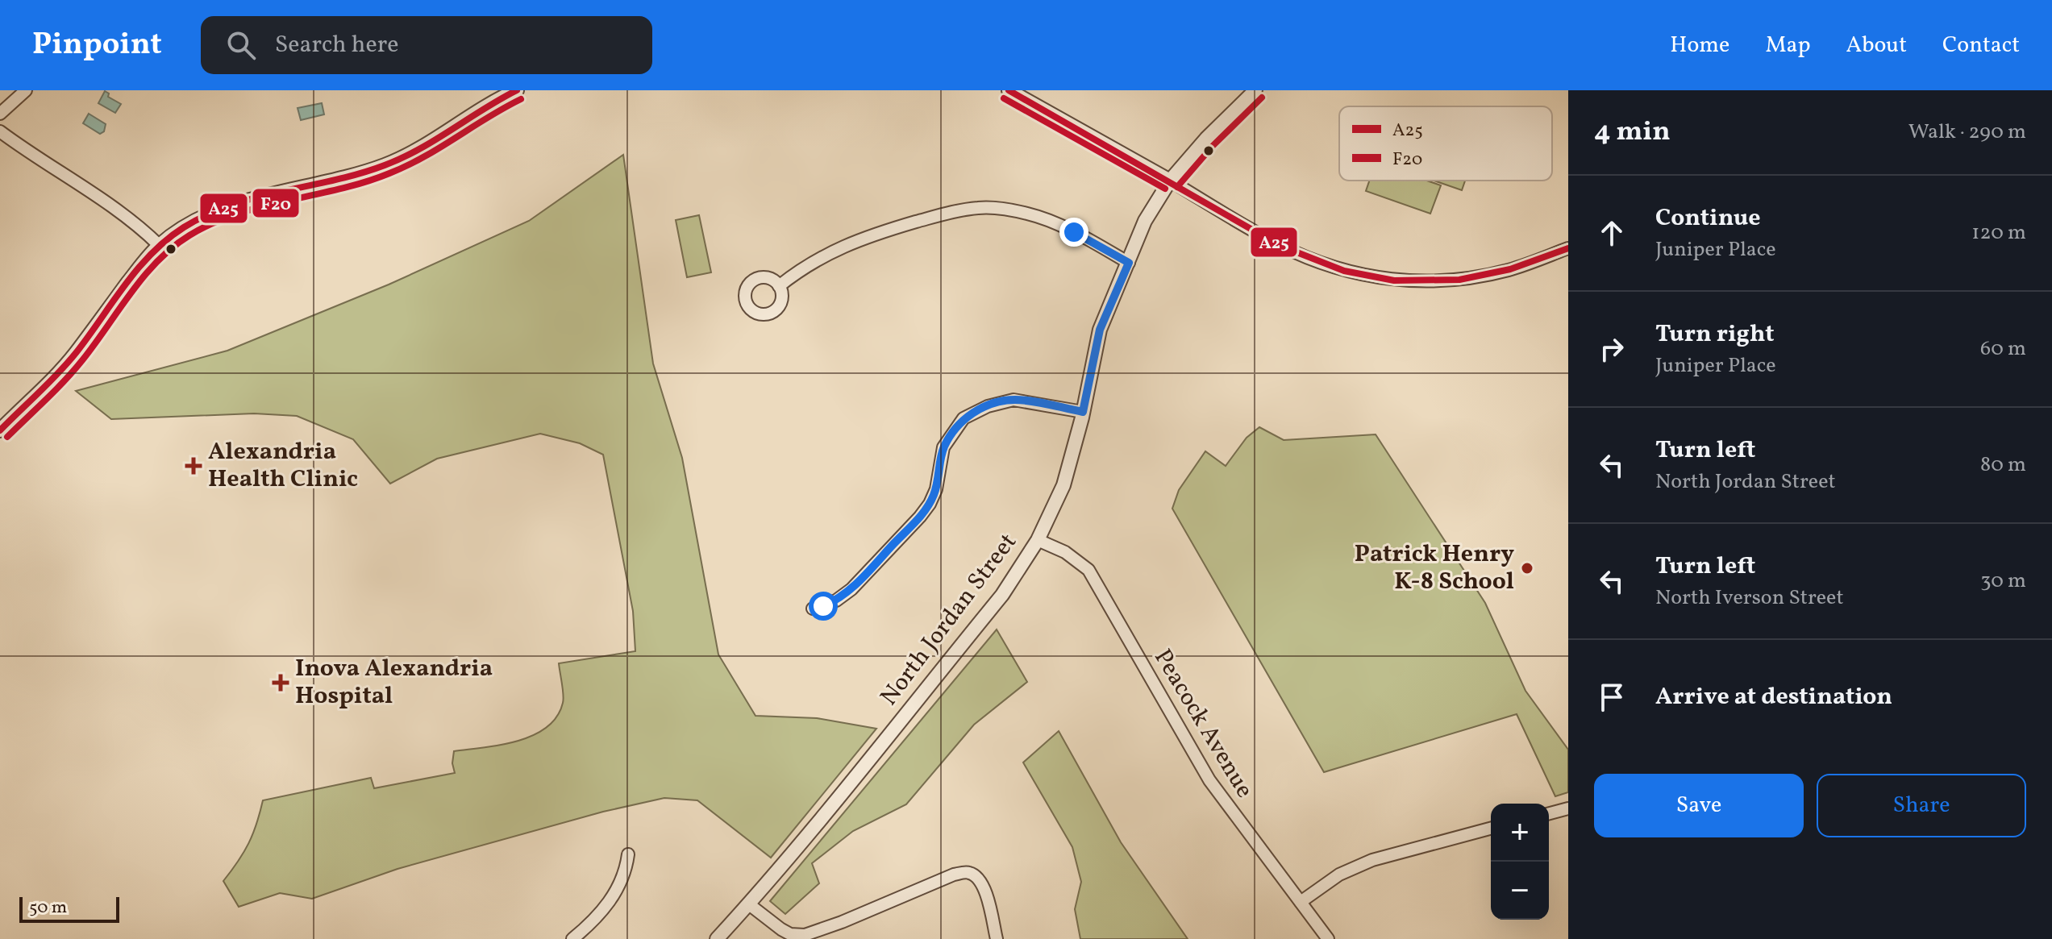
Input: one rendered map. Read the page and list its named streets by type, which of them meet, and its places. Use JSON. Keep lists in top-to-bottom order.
{
  "streets": {
    "street": ["North Jordan Street", "Peacock Avenue"]
  },
  "crossings": [
    ["North Jordan Street", "Peacock Avenue"]
  ],
  "places": {
    "health": ["Alexandria Health Clinic", "Inova Alexandria Hospital"],
    "other": ["Patrick Henry K-8 School"]
  },
  "lines": ["transit line A25", "transit line F20"],
  "legend": ["A25", "F20"],
  "scale_bar": "50 m",
  "page": {
    "header": "Pinpoint",
    "search": "Search here",
    "nav": [
      "Home",
      "Map",
      "About",
      "Contact"
    ],
    "heading": ["4 min", "Walk · 290 m"],
    "list": [
      ["Continue", "Juniper Place", "120 m"],
      ["Turn right", "Juniper Place", "60 m"],
      ["Turn left", "North Jordan Street", "80 m"],
      ["Turn left", "North Iverson Street", "30 m"],
      "Arrive at destination"
    ],
    "buttons": ["Save", "Share"],
    "map_buttons": ["+", "−"],
    "scale": "50 m"
  }
}
